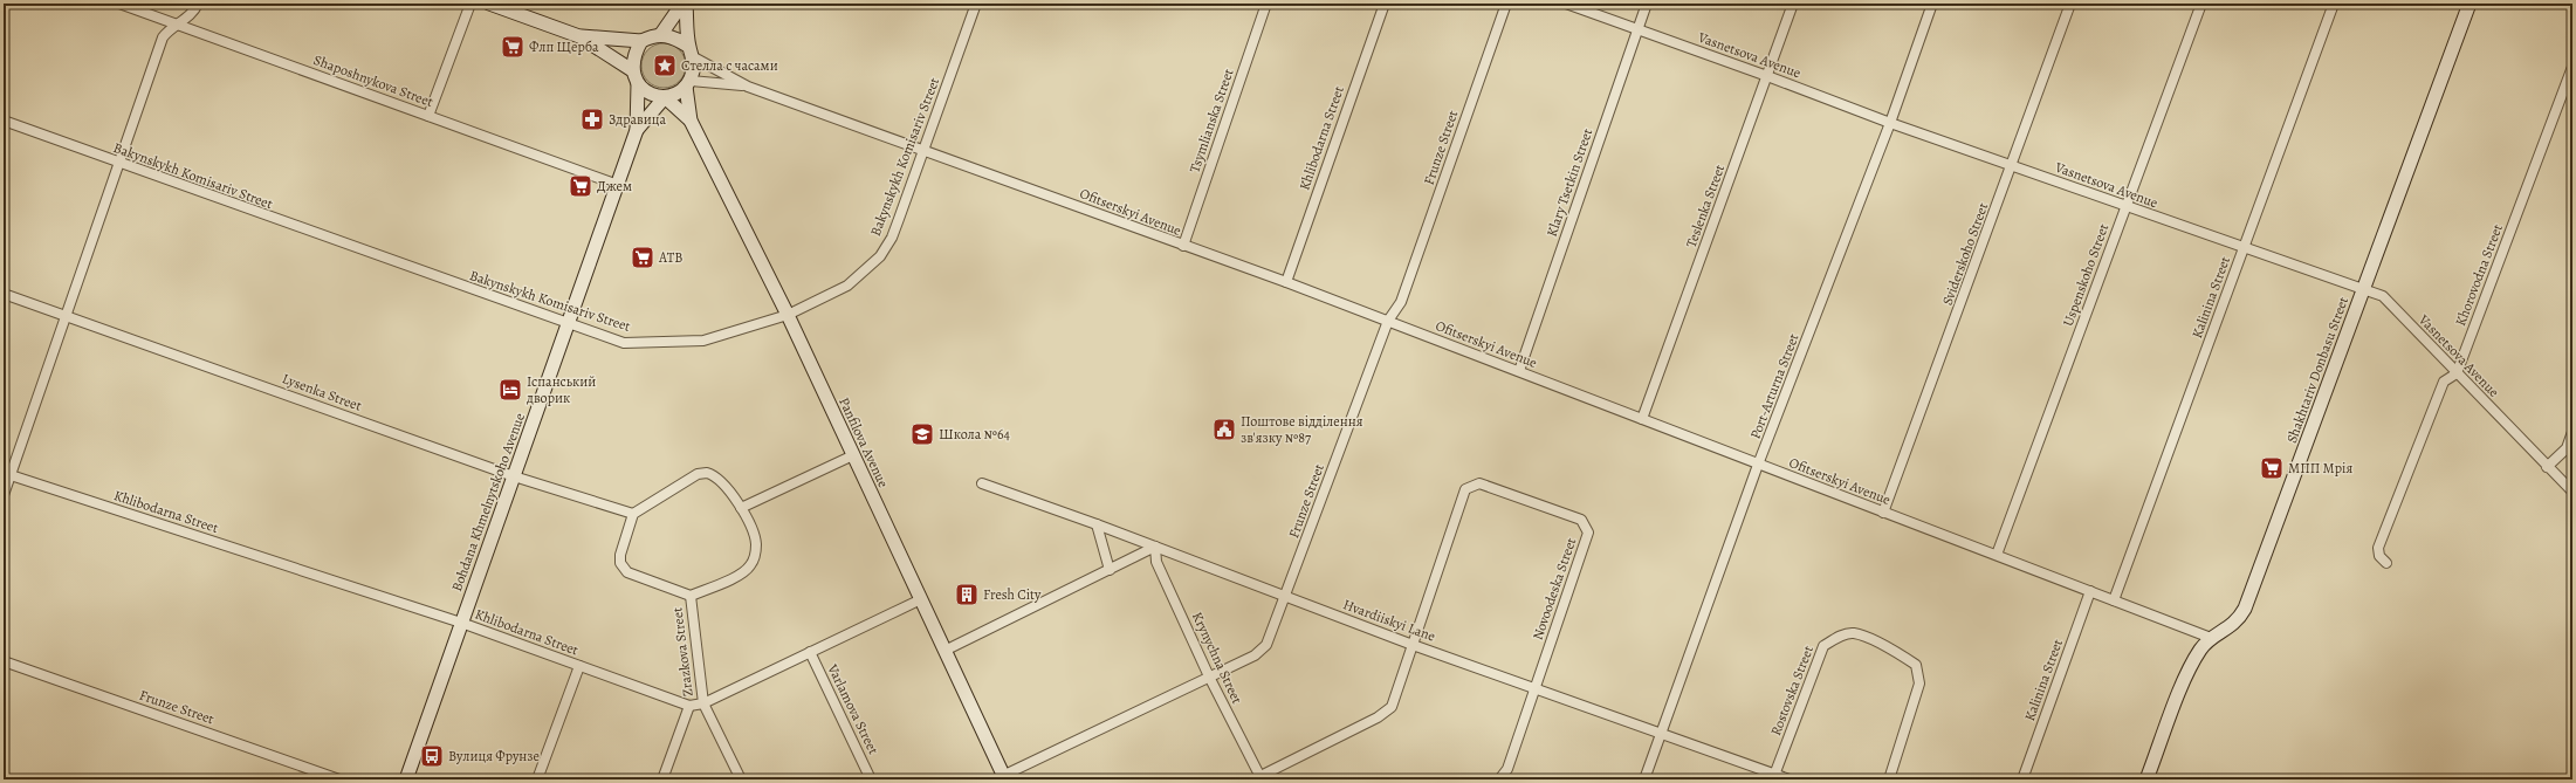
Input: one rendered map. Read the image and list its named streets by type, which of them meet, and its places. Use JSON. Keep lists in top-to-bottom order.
{
  "streets": {
    "main road": ["Shakhtariv Donbasu Street", "Panfilova Avenue", "Bohdana Khmelnytskoho Avenue"],
    "street": [
      "Vasnetsova Avenue",
      "Shaposhnykova Street",
      "Tsymlianska Street",
      "Khlibodarna Street",
      "Frunze Street",
      "Bakynskykh Komisariv Street",
      "Klary Tsetkin Street",
      "Teslenka Street",
      "Ofitserskyi Avenue",
      "Sviderskoho Street",
      "Uspenskoho Street",
      "Khorovodna Street",
      "Kalinina Street",
      "Port-Arturna Street",
      "Lysenka Street",
      "Novoodeska Street",
      "Hvardiiskyi Lane",
      "Zrazkova Street",
      "Krynychna Street",
      "Rostovska Street",
      "Varlamova Street"
    ]
  },
  "crossings": [
    ["Vasnetsova Avenue", "Klary Tsetkin Street"],
    ["Vasnetsova Avenue", "Teslenka Street"],
    ["Vasnetsova Avenue", "Sviderskoho Street"],
    ["Vasnetsova Avenue", "Uspenskoho Street"],
    ["Vasnetsova Avenue", "Khorovodna Street"],
    ["Vasnetsova Avenue", "Kalinina Street"],
    ["Vasnetsova Avenue", "Shakhtariv Donbasu Street"],
    ["Vasnetsova Avenue", "Port-Arturna Street"],
    ["Shaposhnykova Street", "Bohdana Khmelnytskoho Avenue"],
    ["Tsymlianska Street", "Ofitserskyi Avenue"],
    ["Khlibodarna Street", "Ofitserskyi Avenue"],
    ["Khlibodarna Street", "Panfilova Avenue"],
    ["Khlibodarna Street", "Bohdana Khmelnytskoho Avenue"],
    ["Khlibodarna Street", "Zrazkova Street"],
    ["Khlibodarna Street", "Varlamova Street"],
    ["Frunze Street", "Ofitserskyi Avenue"],
    ["Frunze Street", "Panfilova Avenue"],
    ["Frunze Street", "Hvardiiskyi Lane"],
    ["Frunze Street", "Krynychna Street"],
    ["Bakynskykh Komisariv Street", "Ofitserskyi Avenue"],
    ["Bakynskykh Komisariv Street", "Panfilova Avenue"],
    ["Bakynskykh Komisariv Street", "Bohdana Khmelnytskoho Avenue"],
    ["Klary Tsetkin Street", "Ofitserskyi Avenue"],
    ["Teslenka Street", "Ofitserskyi Avenue"],
    ["Ofitserskyi Avenue", "Sviderskoho Street"],
    ["Ofitserskyi Avenue", "Uspenskoho Street"],
    ["Ofitserskyi Avenue", "Kalinina Street"],
    ["Ofitserskyi Avenue", "Shakhtariv Donbasu Street"],
    ["Ofitserskyi Avenue", "Port-Arturna Street"],
    ["Port-Arturna Street", "Hvardiiskyi Lane"],
    ["Lysenka Street", "Bohdana Khmelnytskoho Avenue"],
    ["Lysenka Street", "Zrazkova Street"],
    ["Novoodeska Street", "Hvardiiskyi Lane"],
    ["Novoodeska Street", "Krynychna Street"],
    ["Hvardiiskyi Lane", "Krynychna Street"],
    ["Hvardiiskyi Lane", "Rostovska Street"]
  ],
  "places": {
    "supermarket": [
      "Флп Щерба",
      "Джем",
      "ATB",
      "МПП Мрія"
    ],
    "place": ["Стелла с часами"],
    "pharmacy": ["Здравица"],
    "hotel": ["Іспанський дворик"],
    "public building": ["Поштове відділення зв'язку №87"],
    "school or university": ["Школа №64"],
    "building": ["Fresh City"],
    "bus stop": ["Вулиця Фрунзе"]
  }
}
